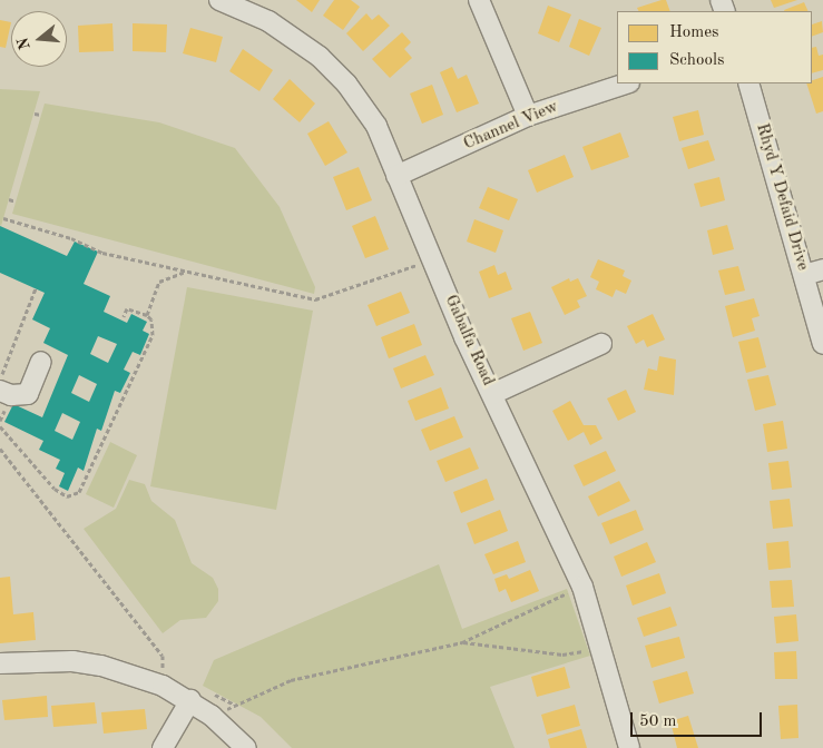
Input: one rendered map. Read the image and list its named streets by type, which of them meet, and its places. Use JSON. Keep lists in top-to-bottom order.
{
  "streets": {
    "street": ["Channel View", "Rhyd Y Defaid Drive", "Gabalfa Road"]
  },
  "crossings": [
    ["Channel View", "Gabalfa Road"]
  ],
  "legend": ["Homes", "Schools"],
  "scale_bar": "50 m",
  "north": "left"
}
